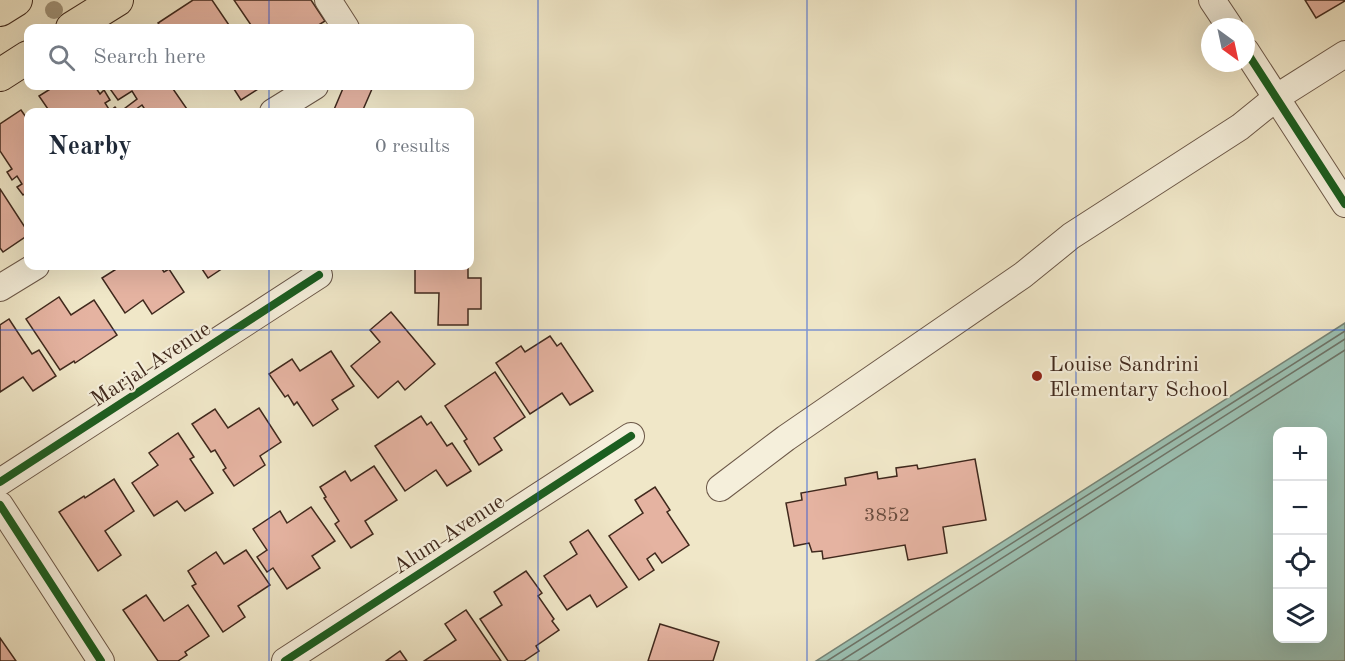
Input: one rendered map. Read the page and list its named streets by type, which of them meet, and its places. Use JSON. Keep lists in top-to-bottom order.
{
  "streets": {
    "street": ["Marjal Avenue", "Alum Avenue"]
  },
  "places": ["Louise Sandrini Elementary School"],
  "house_numbers": ["3852"],
  "north": "bottom right",
  "page": {
    "search": "Search here",
    "heading": ["Nearby", "0 results"],
    "map_buttons": ["+", "−"]
  }
}
